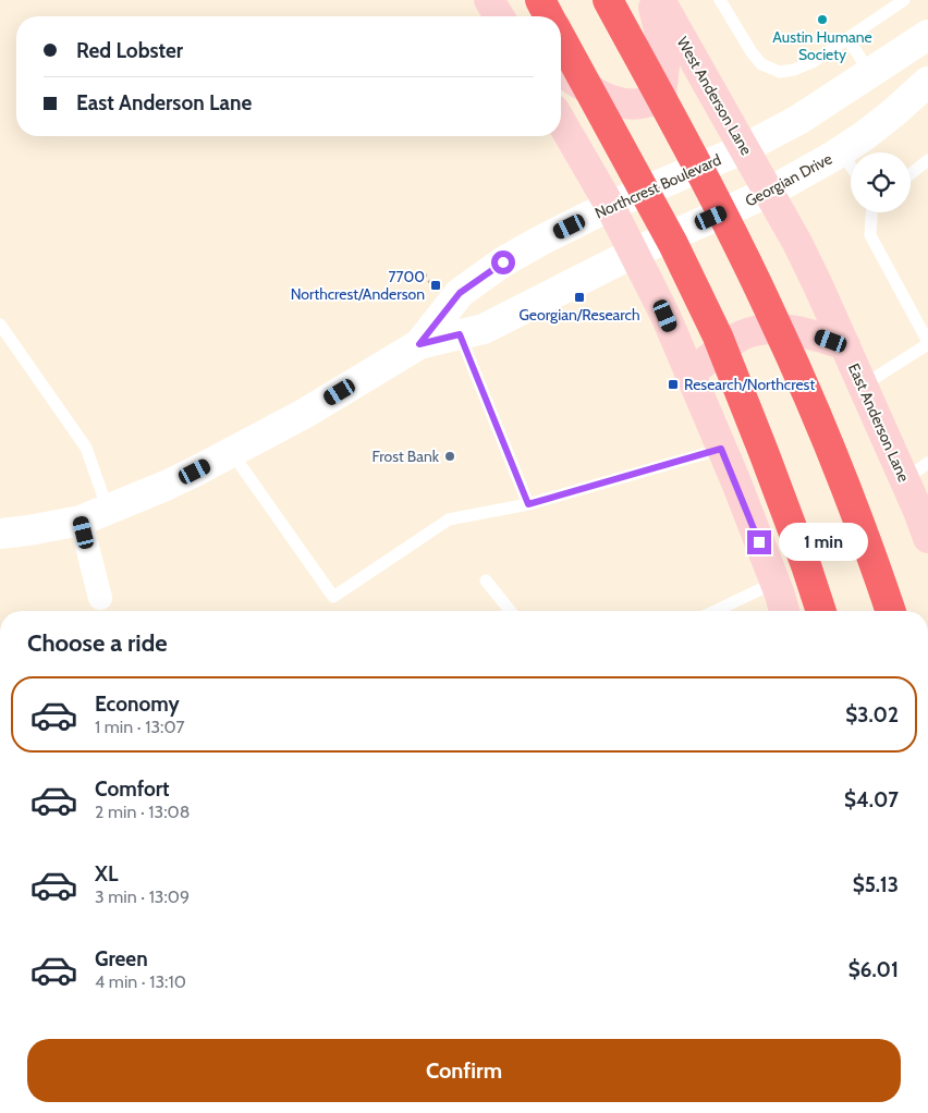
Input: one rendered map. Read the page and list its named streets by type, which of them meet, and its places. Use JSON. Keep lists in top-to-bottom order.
{
  "streets": {
    "main road": ["West Anderson Lane", "East Anderson Lane"],
    "street": ["Georgian Drive", "Northcrest Boulevard"]
  },
  "crossings": [
    ["West Anderson Lane", "Georgian Drive"],
    ["West Anderson Lane", "Northcrest Boulevard"],
    ["West Anderson Lane", "East Anderson Lane"],
    ["Georgian Drive", "Northcrest Boulevard"],
    ["Georgian Drive", "East Anderson Lane"]
  ],
  "places": {
    "other": ["Austin Humane Society", "Frost Bank"],
    "transit": ["7700 Northcrest/Anderson", "Georgian/Research", "Research/Northcrest"]
  },
  "page": {
    "banner": ["Red Lobster", "East Anderson Lane"],
    "bubble": "1 min",
    "heading": "Choose a ride",
    "list": [
      {
        "name": "Economy",
        "note": "1 min · 13:07",
        "value": "$3.02"
      },
      {
        "name": "Comfort",
        "note": "2 min · 13:08",
        "value": "$4.07"
      },
      {
        "name": "XL",
        "note": "3 min · 13:09",
        "value": "$5.13"
      },
      {
        "name": "Green",
        "note": "4 min · 13:10",
        "value": "$6.01"
      }
    ],
    "buttons": "Confirm"
  }
}
